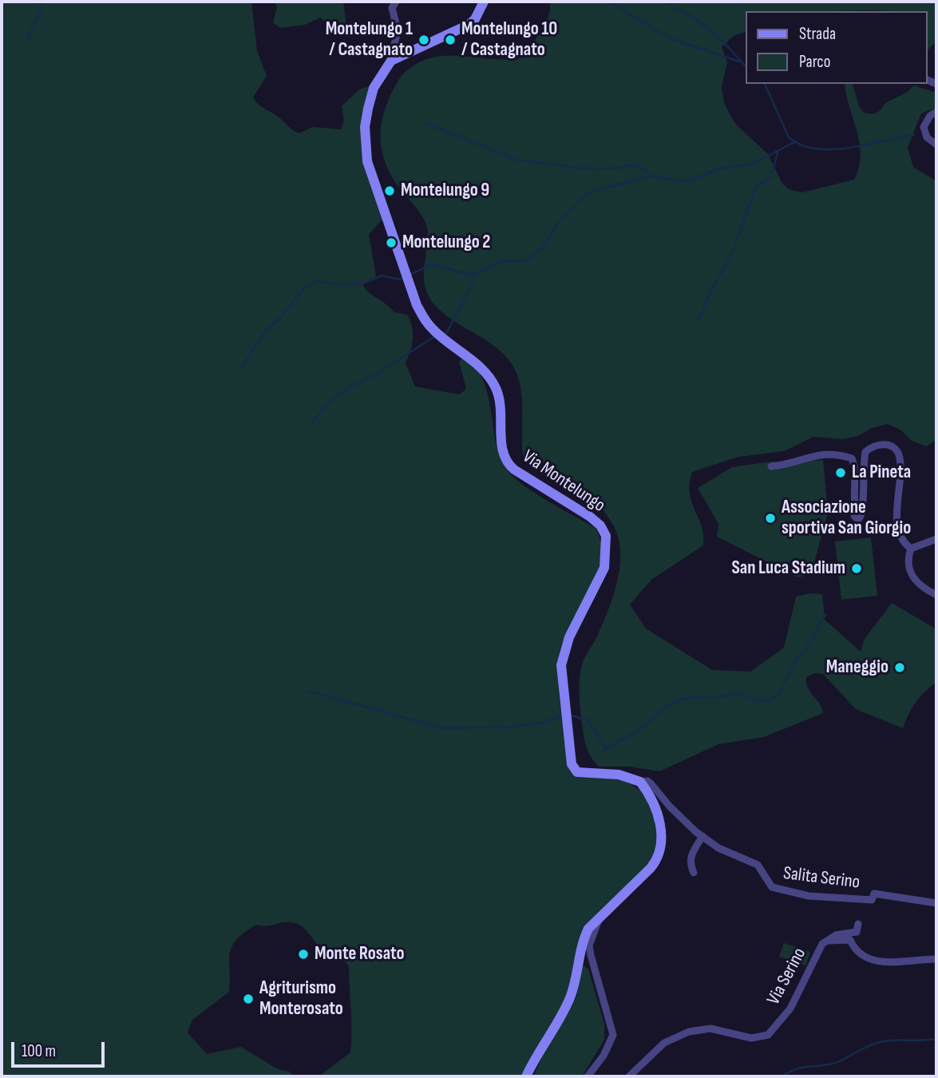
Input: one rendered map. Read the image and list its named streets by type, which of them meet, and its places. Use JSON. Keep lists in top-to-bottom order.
{
  "streets": {
    "street": ["Via Montelungo", "Salita Serino", "Via Serino"]
  },
  "crossings": [
    ["Via Montelungo", "Salita Serino"]
  ],
  "places": [
    "Montelungo 1 / Castagnato",
    "Montelungo 10 / Castagnato",
    "Montelungo 9",
    "Montelungo 2",
    "La Pineta",
    "Associazione sportiva San Giorgio",
    "San Luca Stadium",
    "Maneggio",
    "Monte Rosato",
    "Agriturismo Monterosato"
  ],
  "legend": ["Strada", "Parco"],
  "scale_bar": "100 m"
}
